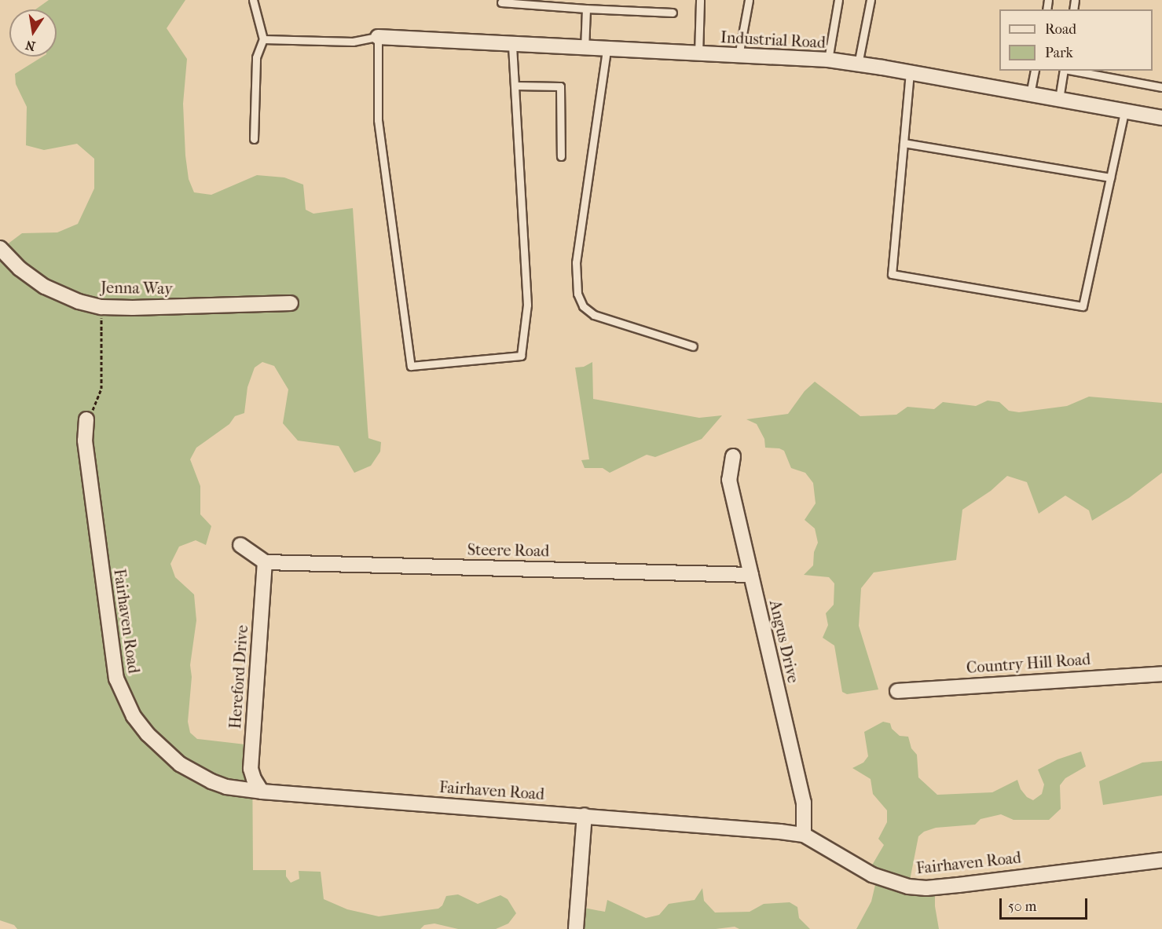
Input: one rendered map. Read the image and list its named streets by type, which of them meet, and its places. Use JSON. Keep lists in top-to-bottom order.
{
  "streets": {
    "street": [
      "Industrial Road",
      "Jenna Way",
      "Steere Road",
      "Fairhaven Road",
      "Angus Drive",
      "Country Hill Road",
      "Hereford Drive"
    ]
  },
  "crossings": [
    ["Steere Road", "Angus Drive"],
    ["Steere Road", "Hereford Drive"],
    ["Fairhaven Road", "Angus Drive"],
    ["Fairhaven Road", "Hereford Drive"]
  ],
  "legend": ["Road", "Park"],
  "scale_bar": "50 m",
  "north": "bottom"
}
